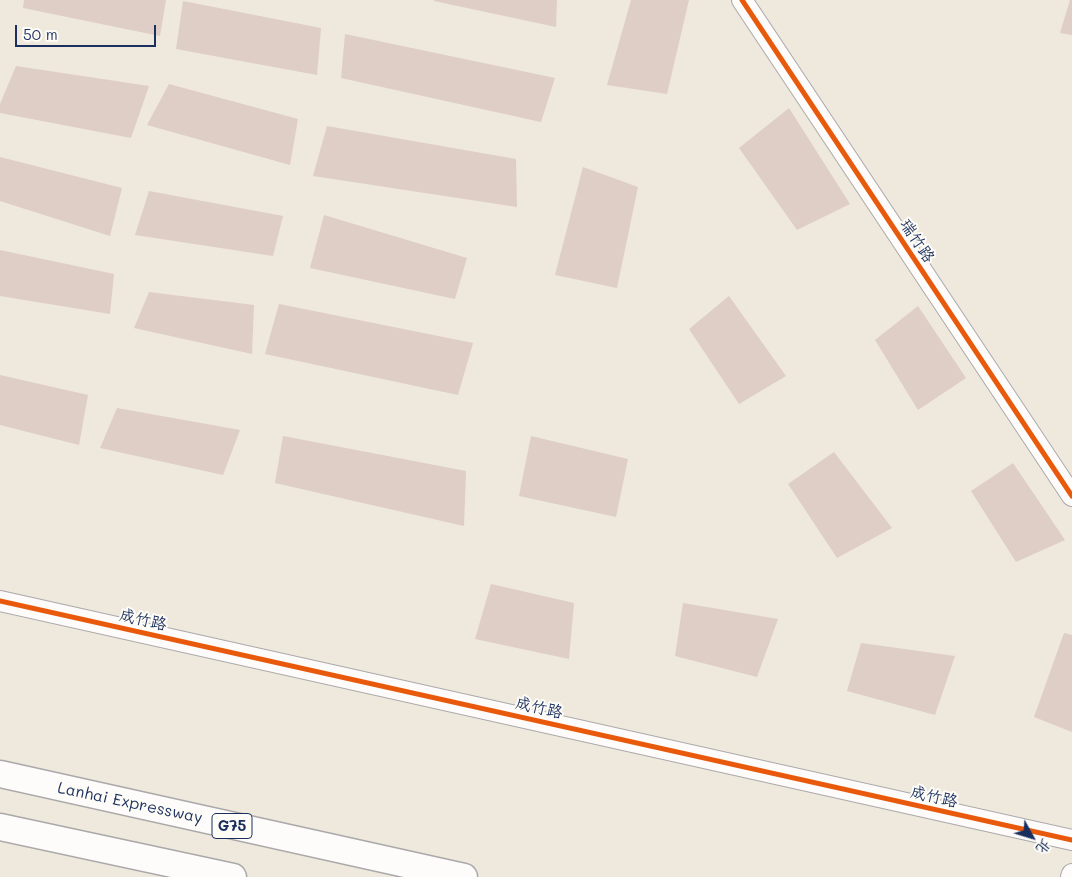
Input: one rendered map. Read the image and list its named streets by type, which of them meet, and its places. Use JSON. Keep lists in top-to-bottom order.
{
  "streets": {
    "highway": ["Lanhai Expressway", "G75"],
    "street": ["瑞竹路", "成竹路"]
  },
  "scale_bar": "50 m",
  "north": "bottom right"
}
